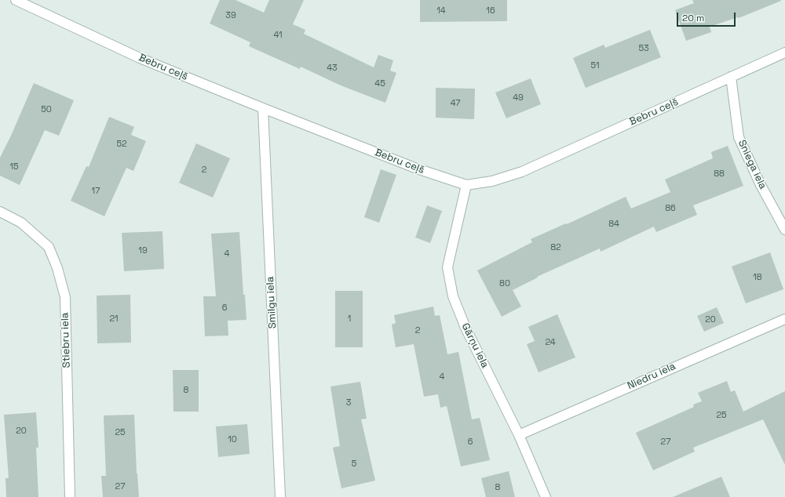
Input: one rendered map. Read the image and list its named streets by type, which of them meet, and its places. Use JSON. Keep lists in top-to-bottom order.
{
  "streets": {
    "street": [
      "Bebru ceļš",
      "Sniega iela",
      "Smilgu iela",
      "Stiebru iela",
      "Gārņu iela",
      "Niedru iela"
    ]
  },
  "crossings": [
    ["Bebru ceļš", "Sniega iela"],
    ["Bebru ceļš", "Smilgu iela"],
    ["Bebru ceļš", "Gārņu iela"],
    ["Gārņu iela", "Niedru iela"]
  ],
  "house_numbers": [
    "14",
    "16",
    "39",
    "41",
    "53",
    "51",
    "43",
    "45",
    "49",
    "47",
    "50",
    "52",
    "15",
    "2",
    "88",
    "17",
    "86",
    "84",
    "82",
    "19",
    "4",
    "18",
    "80",
    "6",
    "21",
    "1",
    "20",
    "2",
    "24",
    "4",
    "8",
    "3",
    "25",
    "20",
    "25",
    "10",
    "6",
    "27",
    "5",
    "27",
    "8"
  ],
  "scale_bar": "20 m"
}
